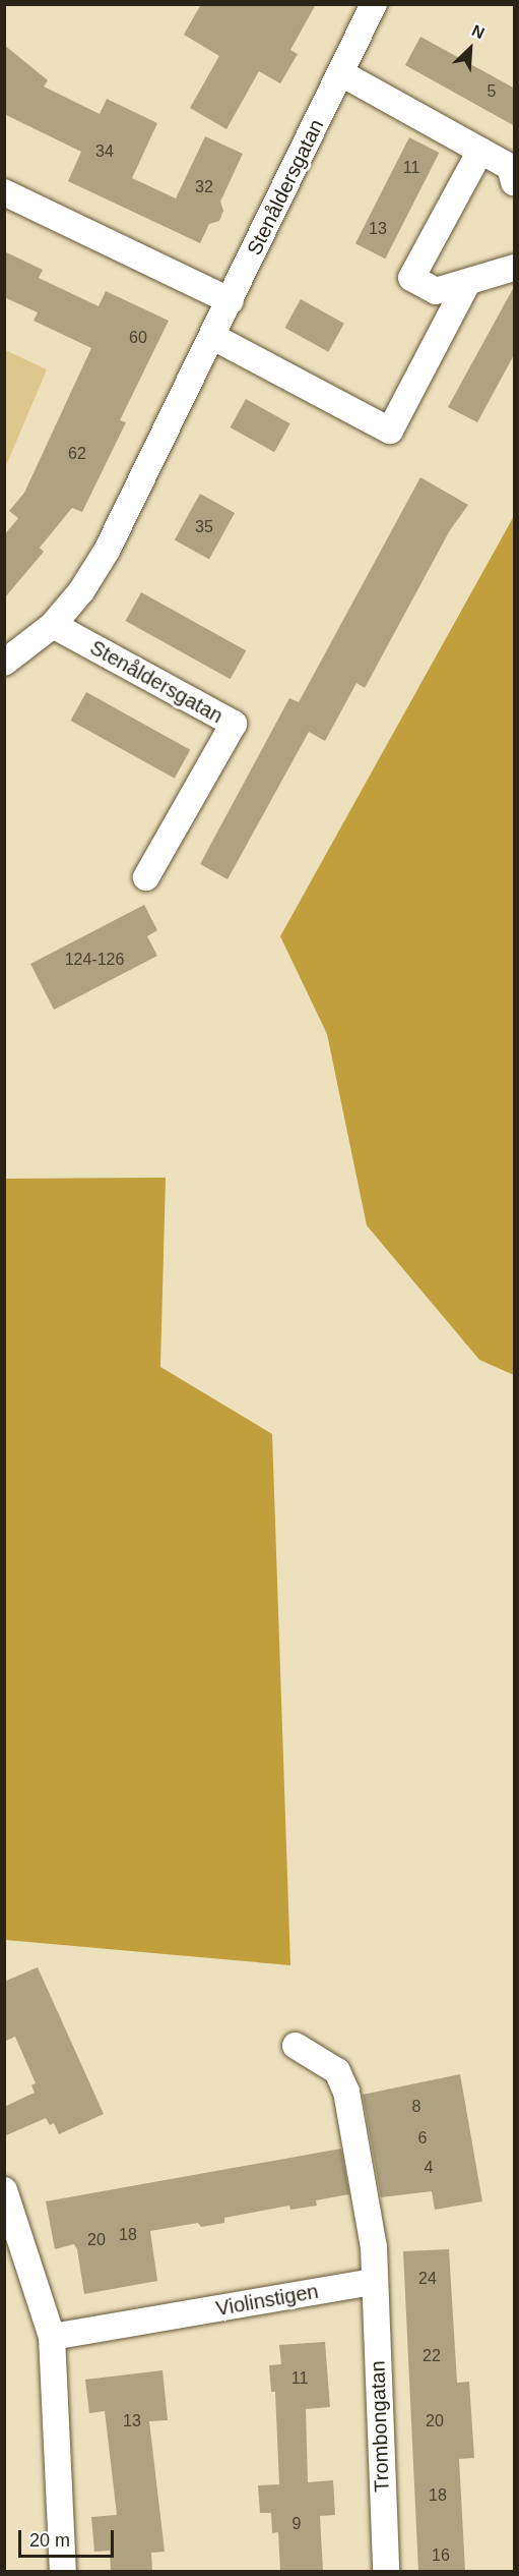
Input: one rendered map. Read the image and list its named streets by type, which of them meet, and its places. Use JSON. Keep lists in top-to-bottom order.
{
  "streets": {
    "street": ["Stenåldersgatan", "Violinstigen", "Trombongatan"]
  },
  "crossings": [
    ["Violinstigen", "Trombongatan"]
  ],
  "house_numbers": [
    "5",
    "34",
    "11",
    "32",
    "13",
    "60",
    "62",
    "35",
    "124-126",
    "8",
    "6",
    "4",
    "18",
    "20",
    "24",
    "22",
    "11",
    "13",
    "20",
    "18",
    "9",
    "16"
  ],
  "scale_bar": "20 m",
  "north": "top right"
}
